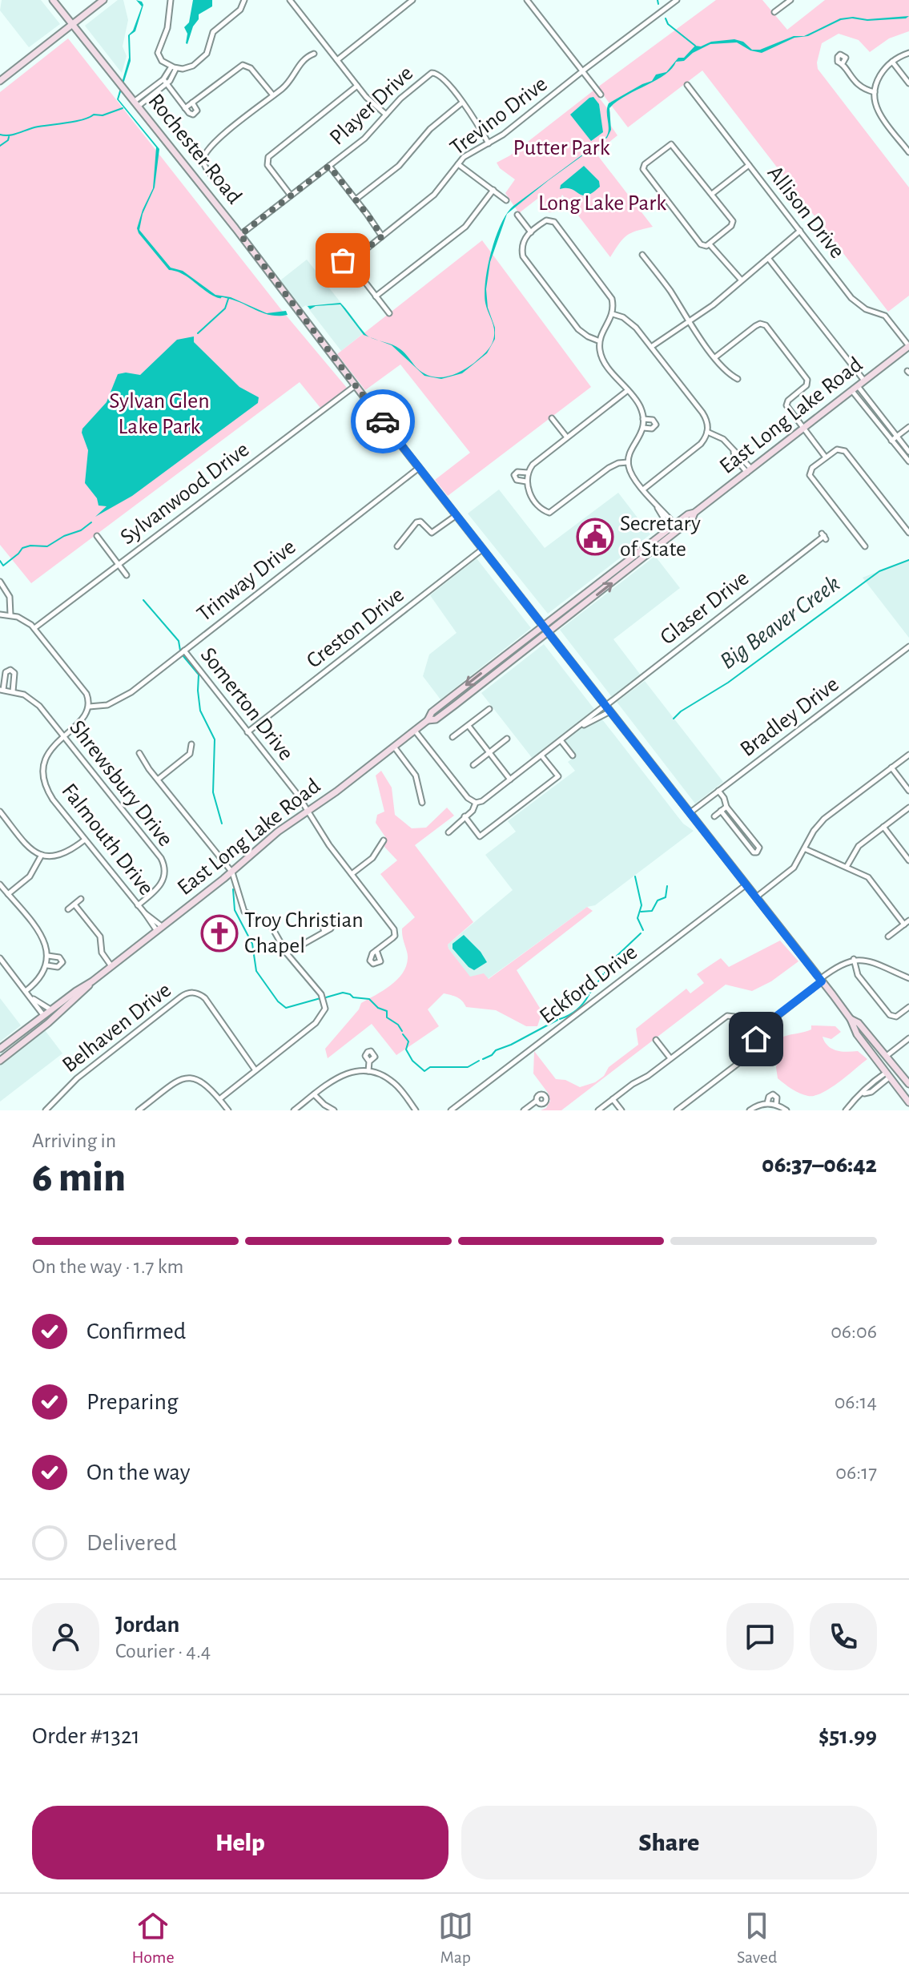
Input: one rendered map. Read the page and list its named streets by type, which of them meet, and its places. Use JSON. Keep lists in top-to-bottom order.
{
  "streets": {
    "main road": ["Rochester Road", "East Long Lake Road"],
    "street": [
      "Player Drive",
      "Trevino Drive",
      "Allison Drive",
      "Sylvanwood Drive",
      "Trinway Drive",
      "Glaser Drive",
      "Creston Drive",
      "Somerton Drive",
      "Bradley Drive",
      "Shrewsbury Drive",
      "Falmouth Drive",
      "Eckford Drive",
      "Belhaven Drive"
    ]
  },
  "crossings": [
    ["Player Drive", "Rochester Road"],
    ["Rochester Road", "East Long Lake Road"],
    ["Rochester Road", "Sylvanwood Drive"],
    ["Rochester Road", "Trinway Drive"],
    ["Rochester Road", "Glaser Drive"],
    ["Rochester Road", "Creston Drive"],
    ["Rochester Road", "Bradley Drive"],
    ["Rochester Road", "Eckford Drive"],
    ["Allison Drive", "East Long Lake Road"],
    ["East Long Lake Road", "Somerton Drive"],
    ["East Long Lake Road", "Falmouth Drive"],
    ["Trinway Drive", "Somerton Drive"],
    ["Trinway Drive", "Falmouth Drive"],
    ["Creston Drive", "Somerton Drive"],
    ["Shrewsbury Drive", "Falmouth Drive"]
  ],
  "water": ["Big Beaver Creek"],
  "parks": ["Putter Park", "Long Lake Park", "Sylvan Glen Lake Park"],
  "places": {
    "public building": ["Secretary of State"],
    "church": ["Troy Christian Chapel"]
  },
  "page": {
    "heading": ["6 min", "Arriving in", "06:37–06:42"],
    "panel": [
      "Jordan",
      "Courier · 4.4",
      "Order #1321",
      "$51.99"
    ],
    "bar": "On the way · 1.7 km",
    "list": [
      ["Confirmed", "06:06"],
      ["Preparing", "06:14"],
      ["On the way", "06:17"],
      "Delivered"
    ],
    "buttons": ["Help", "Share"],
    "tabs": ["Home", "Map", "Saved"]
  }
}
